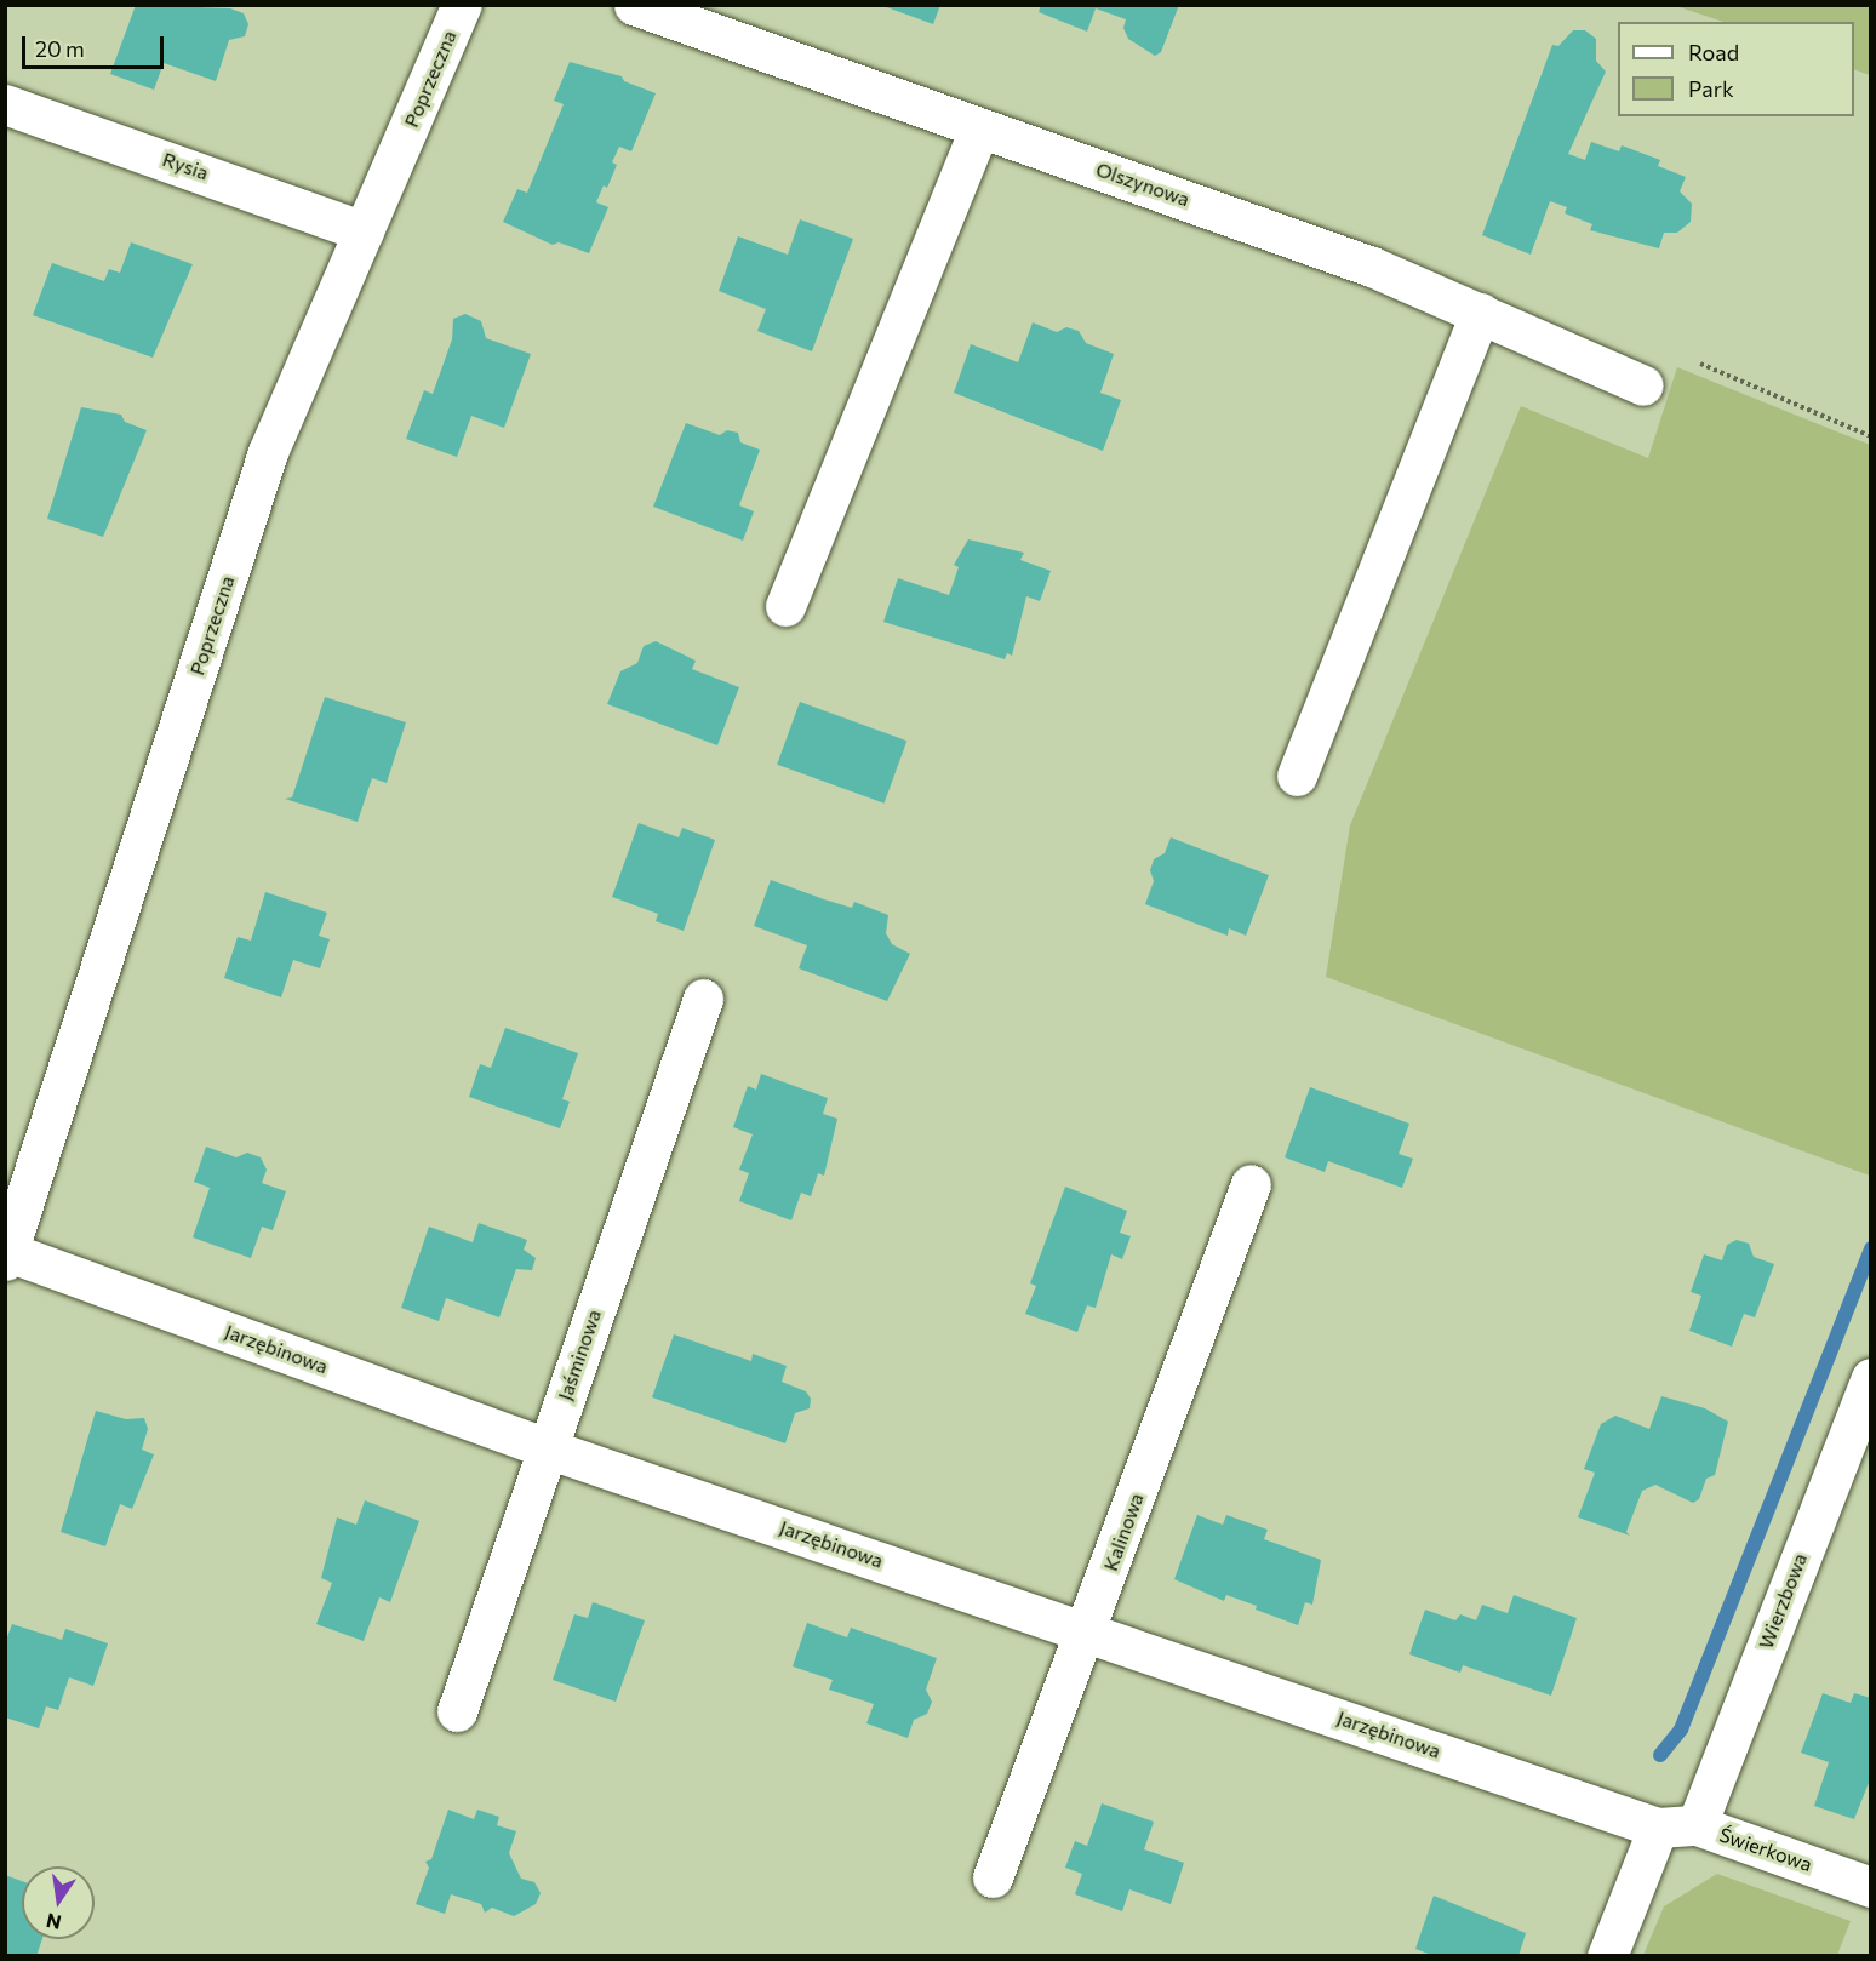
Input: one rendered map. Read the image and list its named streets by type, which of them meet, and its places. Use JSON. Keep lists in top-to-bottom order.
{
  "streets": {
    "street": [
      "Poprzeczna",
      "Rysia",
      "Olszynowa",
      "Jarzębinowa",
      "Jaśminowa",
      "Kalinowa",
      "Wierzbowa",
      "Świerkowa"
    ]
  },
  "crossings": [
    ["Poprzeczna", "Rysia"],
    ["Poprzeczna", "Jarzębinowa"],
    ["Jarzębinowa", "Jaśminowa"],
    ["Jarzębinowa", "Kalinowa"],
    ["Jarzębinowa", "Wierzbowa"],
    ["Jarzębinowa", "Świerkowa"],
    ["Wierzbowa", "Świerkowa"]
  ],
  "legend": ["Road", "Park"],
  "scale_bar": "20 m",
  "north": "bottom"
}
